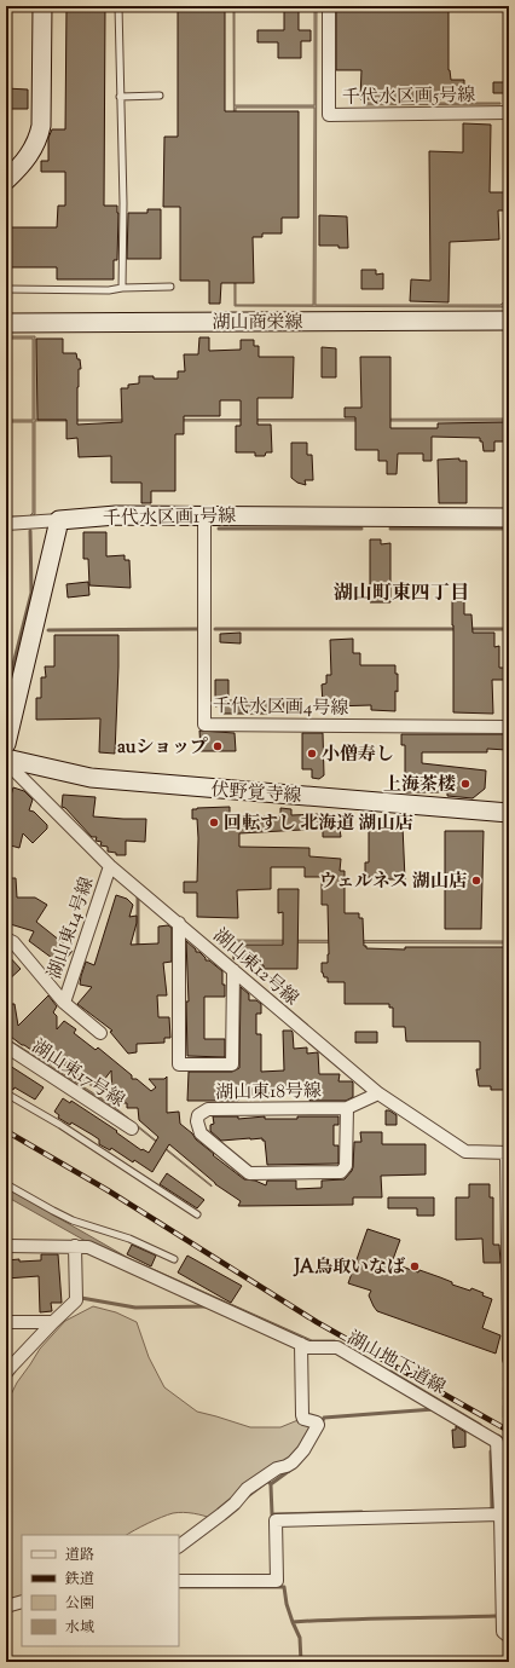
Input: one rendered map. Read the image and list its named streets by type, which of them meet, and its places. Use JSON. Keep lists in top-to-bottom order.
{
  "streets": {
    "street": [
      "千代水区画5号線",
      "湖山商栄線",
      "千代水区画1号線",
      "千代水区画4号線",
      "伏野覚寺線",
      "湖山東14号線",
      "湖山東12号線",
      "湖山東17号線",
      "湖山東18号線",
      "湖山地下道線"
    ]
  },
  "crossings": [
    ["千代水区画1号線", "千代水区画4号線"],
    ["伏野覚寺線", "湖山東12号線"],
    ["湖山東14号線", "湖山東12号線"],
    ["湖山東12号線", "湖山東18号線"]
  ],
  "districts": ["湖山町東四丁目"],
  "places": [
    "auショップ",
    "小僧寿し",
    "上海茶楼",
    "回転すし 北海道 湖山店",
    "ウェルネス 湖山店",
    "JA鳥取いなば"
  ],
  "legend": [
    "道路",
    "鉄道",
    "公園",
    "水域"
  ]
}
